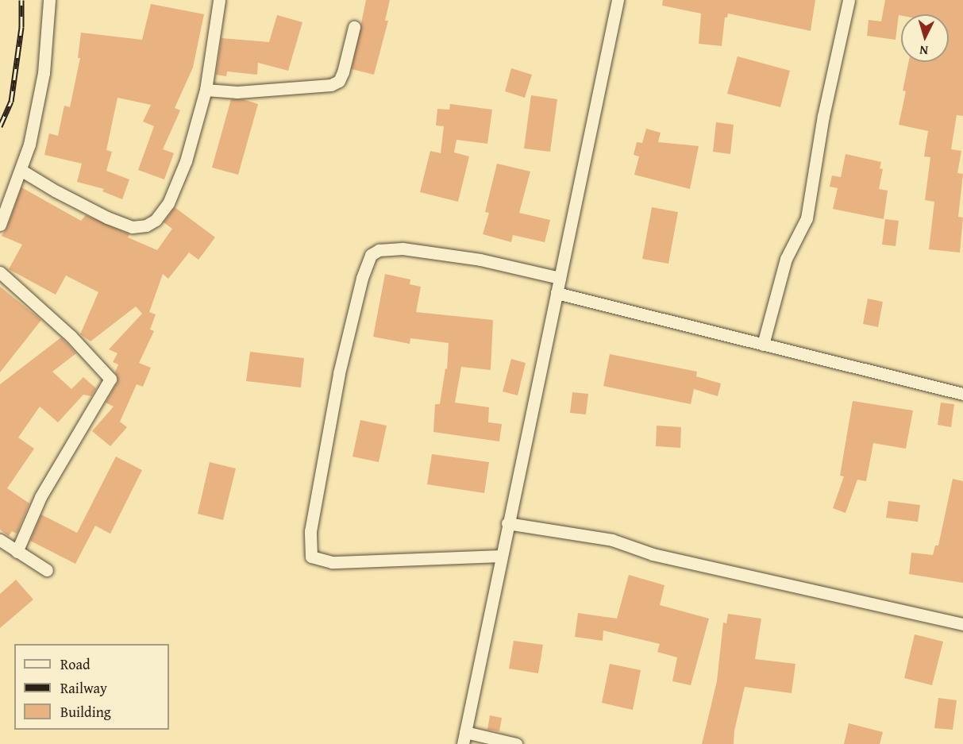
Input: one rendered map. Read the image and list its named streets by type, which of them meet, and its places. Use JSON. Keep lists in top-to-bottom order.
{
  "legend": ["Road", "Railway", "Building"],
  "north": "bottom"
}
